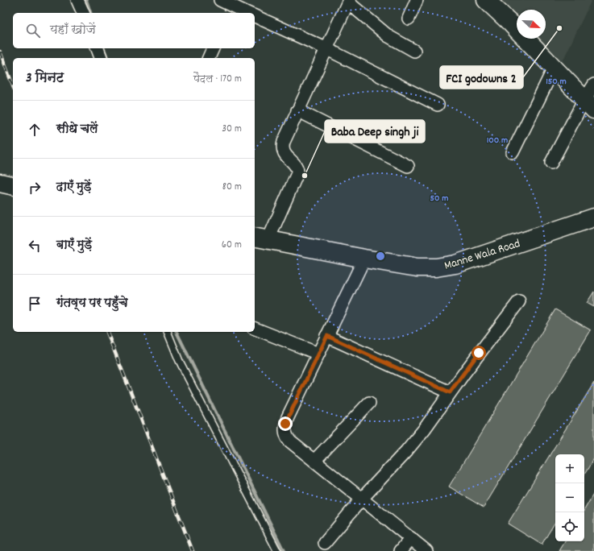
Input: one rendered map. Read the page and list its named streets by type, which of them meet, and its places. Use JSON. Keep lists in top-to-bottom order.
{
  "streets": {
    "street": ["Manne Wala Road"]
  },
  "places": ["FCI godowns 2", "Baba Deep singh ji"],
  "north": "bottom right",
  "page": {
    "search": "यहाँ खोजें",
    "heading": ["3 मिनट", "पैदल · 170 m"],
    "list": [
      ["सीधे चलें", "30 m"],
      ["दाएँ मुड़ें", "80 m"],
      ["बाएँ मुड़ें", "60 m"],
      "गंतव्य पर पहुँचे"
    ],
    "map_buttons": ["+", "−"]
  },
  "rings": ["150 m", "100 m", "50 m"]
}
